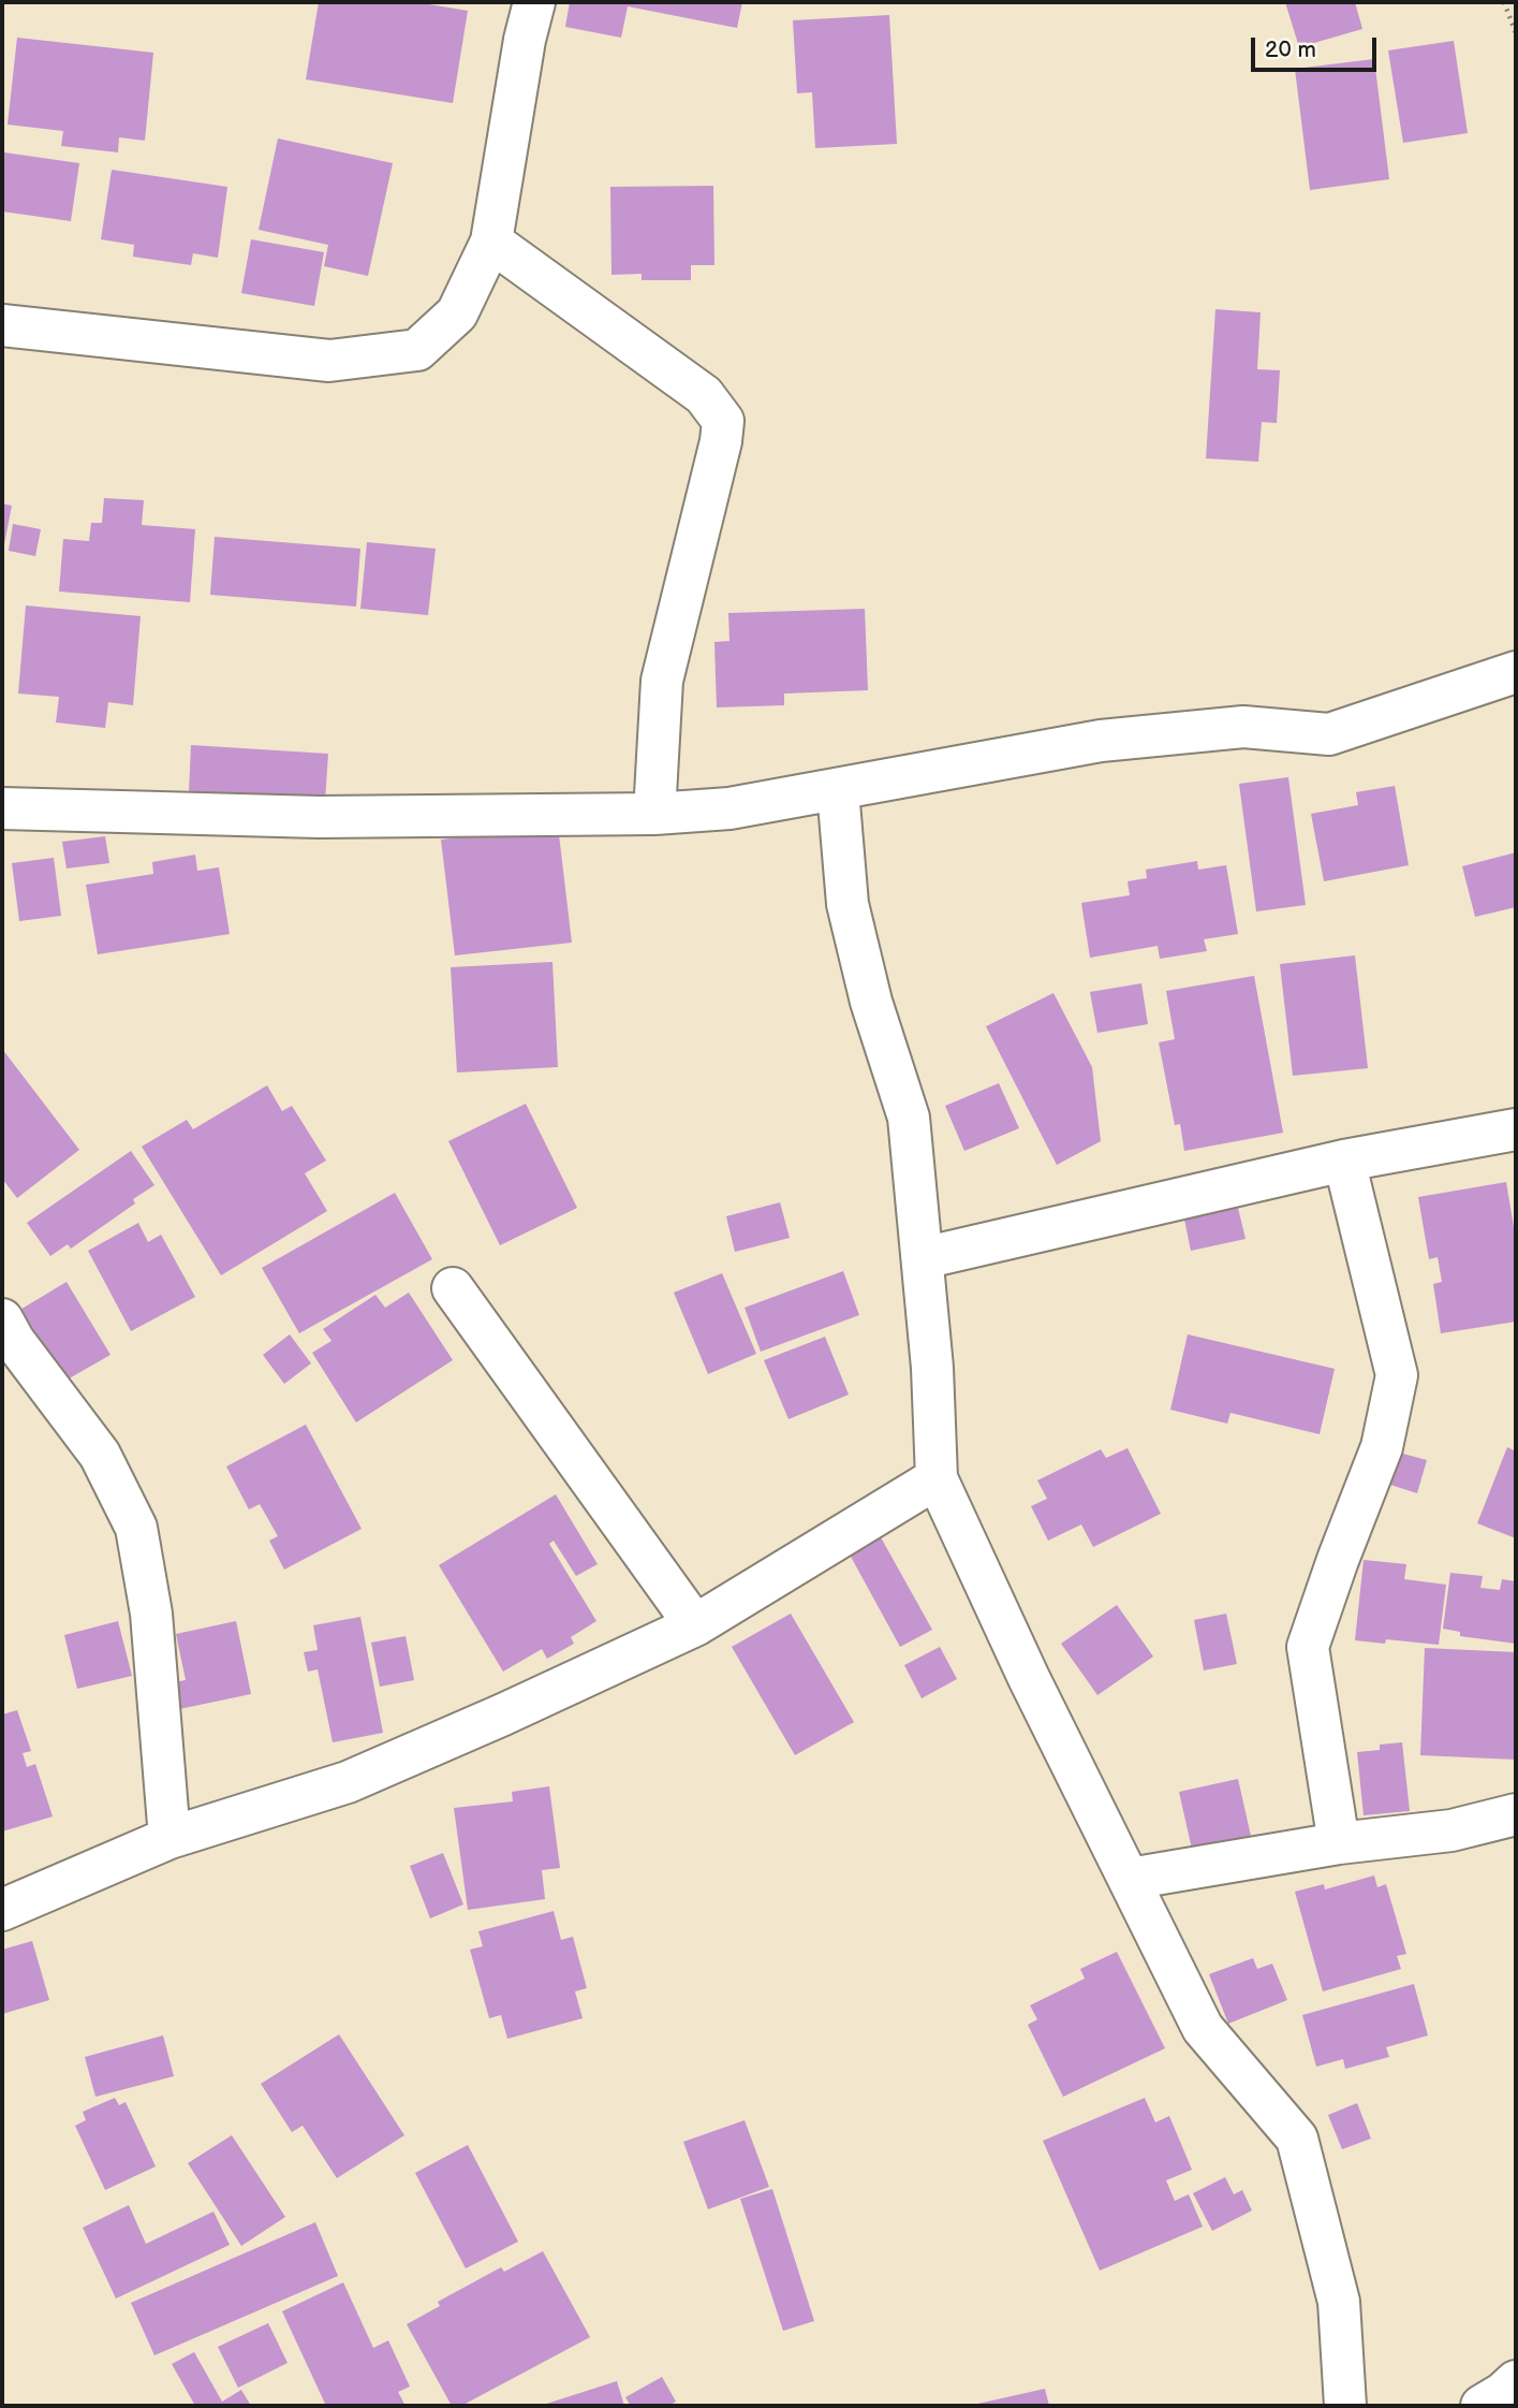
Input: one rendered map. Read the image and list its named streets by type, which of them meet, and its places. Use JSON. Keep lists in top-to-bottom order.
{
  "scale_bar": "20 m"
}
